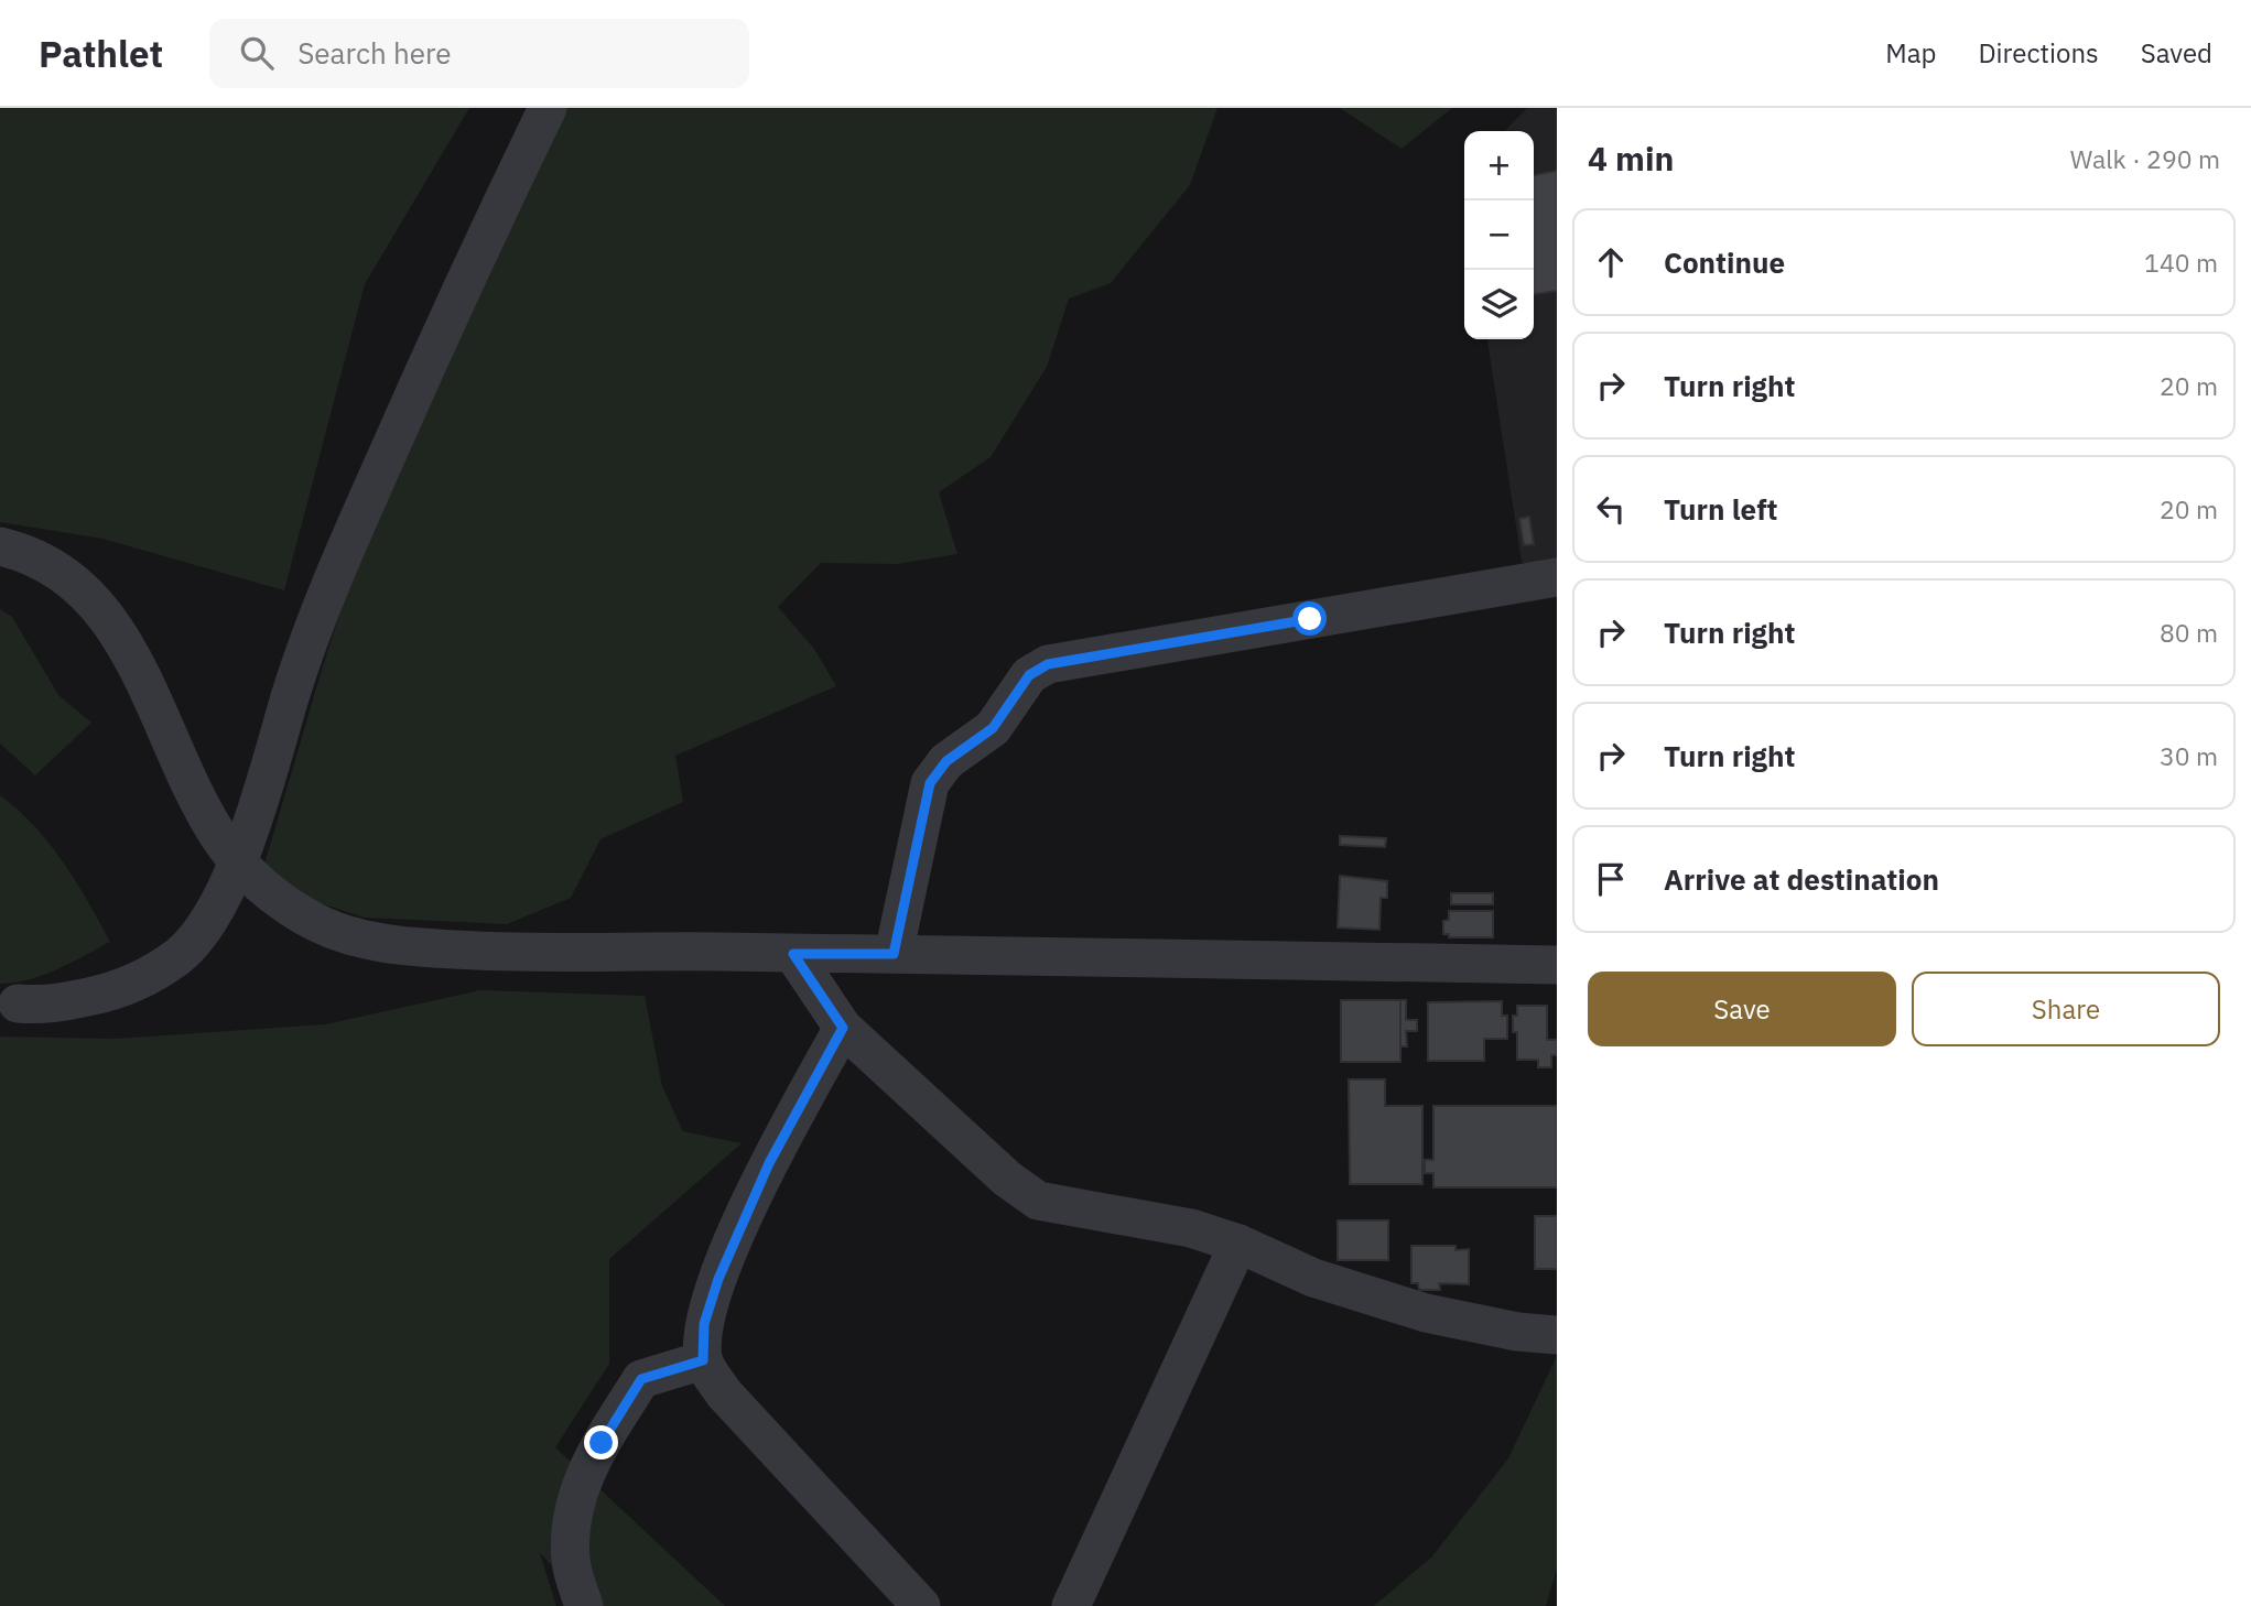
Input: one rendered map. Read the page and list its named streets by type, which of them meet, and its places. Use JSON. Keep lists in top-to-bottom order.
{
  "page": {
    "header": "Pathlet",
    "search": "Search here",
    "nav": ["Map", "Directions", "Saved"],
    "heading": ["4 min", "Walk · 290 m"],
    "map_buttons": ["+", "−"],
    "list": [
      ["Continue", "140 m"],
      ["Turn right", "20 m"],
      ["Turn left", "20 m"],
      ["Turn right", "80 m"],
      ["Turn right", "30 m"],
      "Arrive at destination"
    ],
    "buttons": ["Save", "Share"]
  }
}
